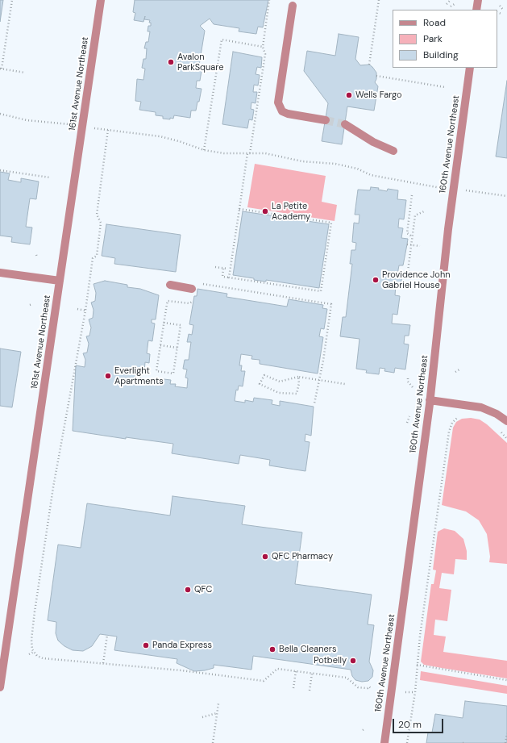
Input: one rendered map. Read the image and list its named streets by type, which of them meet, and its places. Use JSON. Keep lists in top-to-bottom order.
{
  "streets": {
    "street": ["161st Avenue Northeast", "160th Avenue Northeast"]
  },
  "places": [
    "Avalon ParkSquare",
    "Wells Fargo",
    "La Petite Academy",
    "Providence John Gabriel House",
    "Everlight Apartments",
    "QFC Pharmacy",
    "QFC",
    "Panda Express",
    "Bella Cleaners",
    "Potbelly"
  ],
  "legend": ["Road", "Park", "Building"],
  "scale_bar": "20 m"
}
